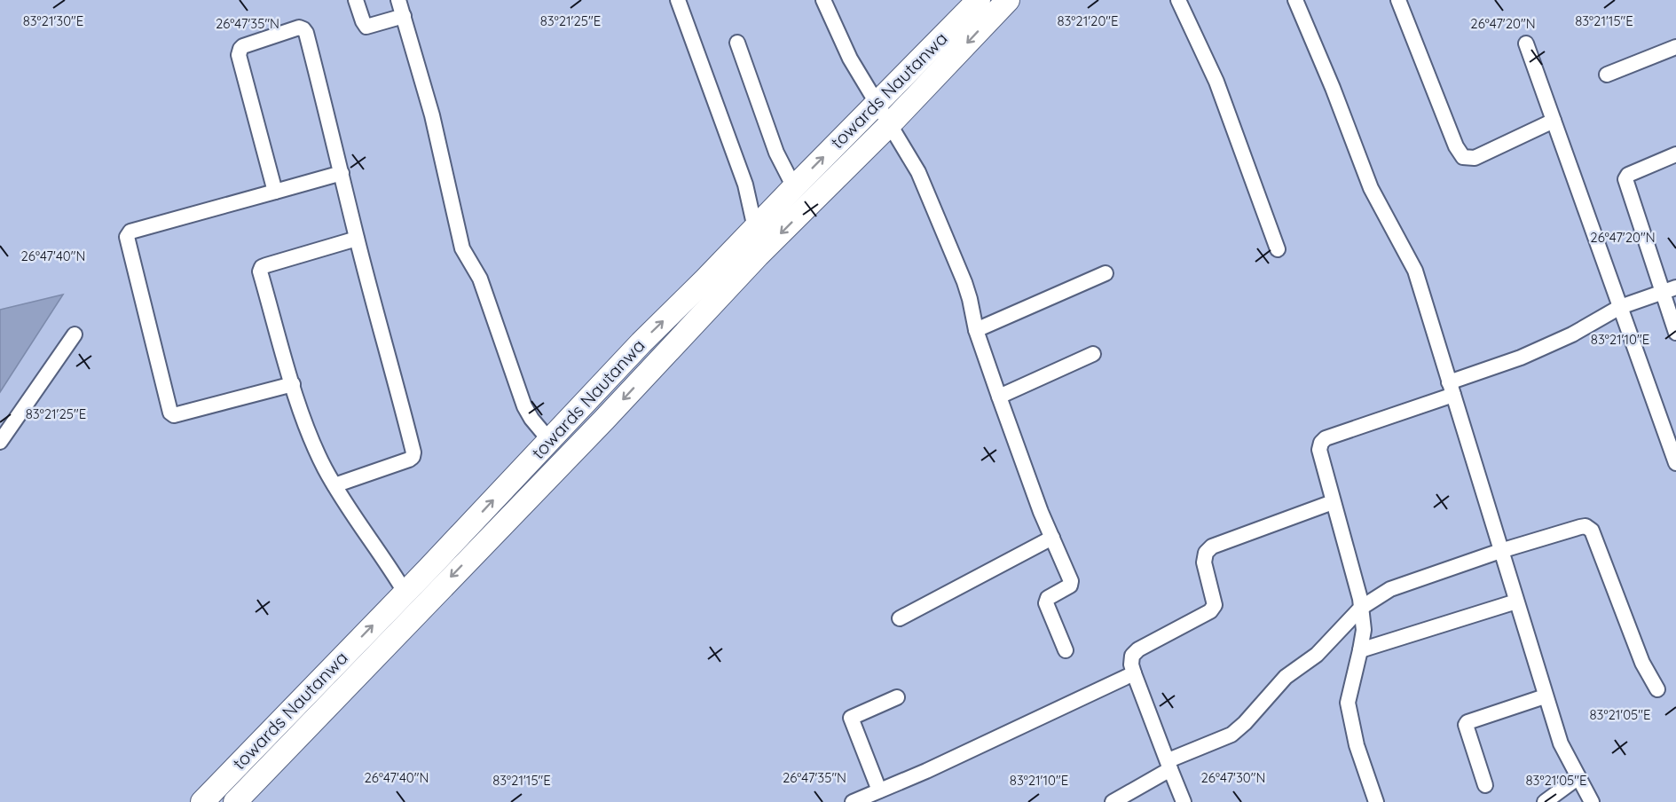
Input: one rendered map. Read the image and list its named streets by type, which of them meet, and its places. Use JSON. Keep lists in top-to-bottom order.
{
  "streets": {
    "main road": ["towards Nautanwa"]
  },
  "coordinates": [
    "83°21'20\"E",
    "83°21'30\"E",
    "83°21'25\"E",
    "83°21'15\"E",
    "26°47'35\"N",
    "26°47'20\"N",
    "26°47'40\"N",
    "83°21'10\"E",
    "83°21'05\"E",
    "26°47'30\"N"
  ]
}
